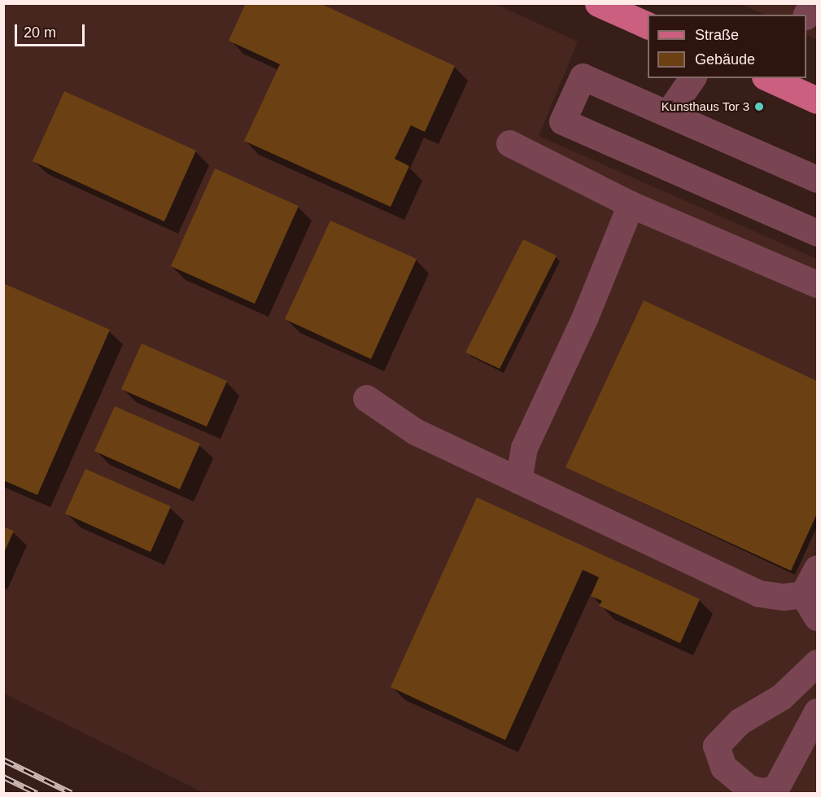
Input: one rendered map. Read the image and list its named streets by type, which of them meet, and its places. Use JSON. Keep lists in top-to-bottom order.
{
  "places": ["Kunsthaus Tor 3"],
  "legend": ["Straße", "Gebäude"],
  "scale_bar": "20 m"
}
